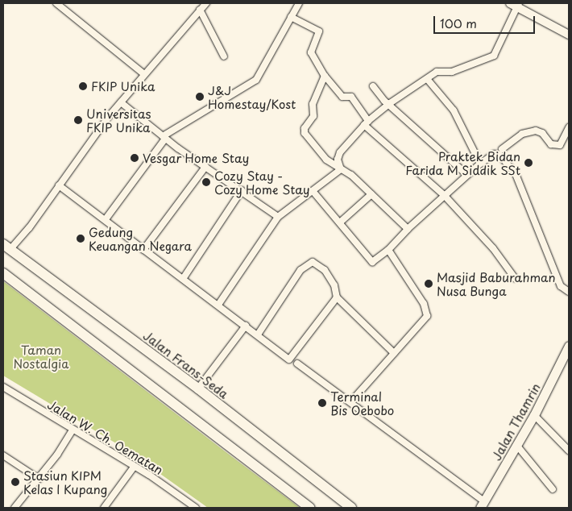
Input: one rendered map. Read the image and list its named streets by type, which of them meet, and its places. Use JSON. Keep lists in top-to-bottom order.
{
  "streets": {
    "main road": ["Jalan Frans-Seda", "Jalan Thamrin"],
    "street": ["Jalan W. Ch. Oematan"]
  },
  "parks": ["Taman Nostalgia"],
  "places": [
    "FKIP Unika",
    "J&J Homestay/Kost",
    "Universitas FKIP Unika",
    "Vesgar Home Stay",
    "Praktek Bidan Farida M Siddik SSt",
    "Cozy Stay - Cozy Home Stay",
    "Gedung Keuangan Negara",
    "Masjid Baburahman Nusa Bunga",
    "Terminal Bis Oebobo",
    "Stasiun KIPM Kelas I Kupang"
  ],
  "scale_bar": "100 m"
}
